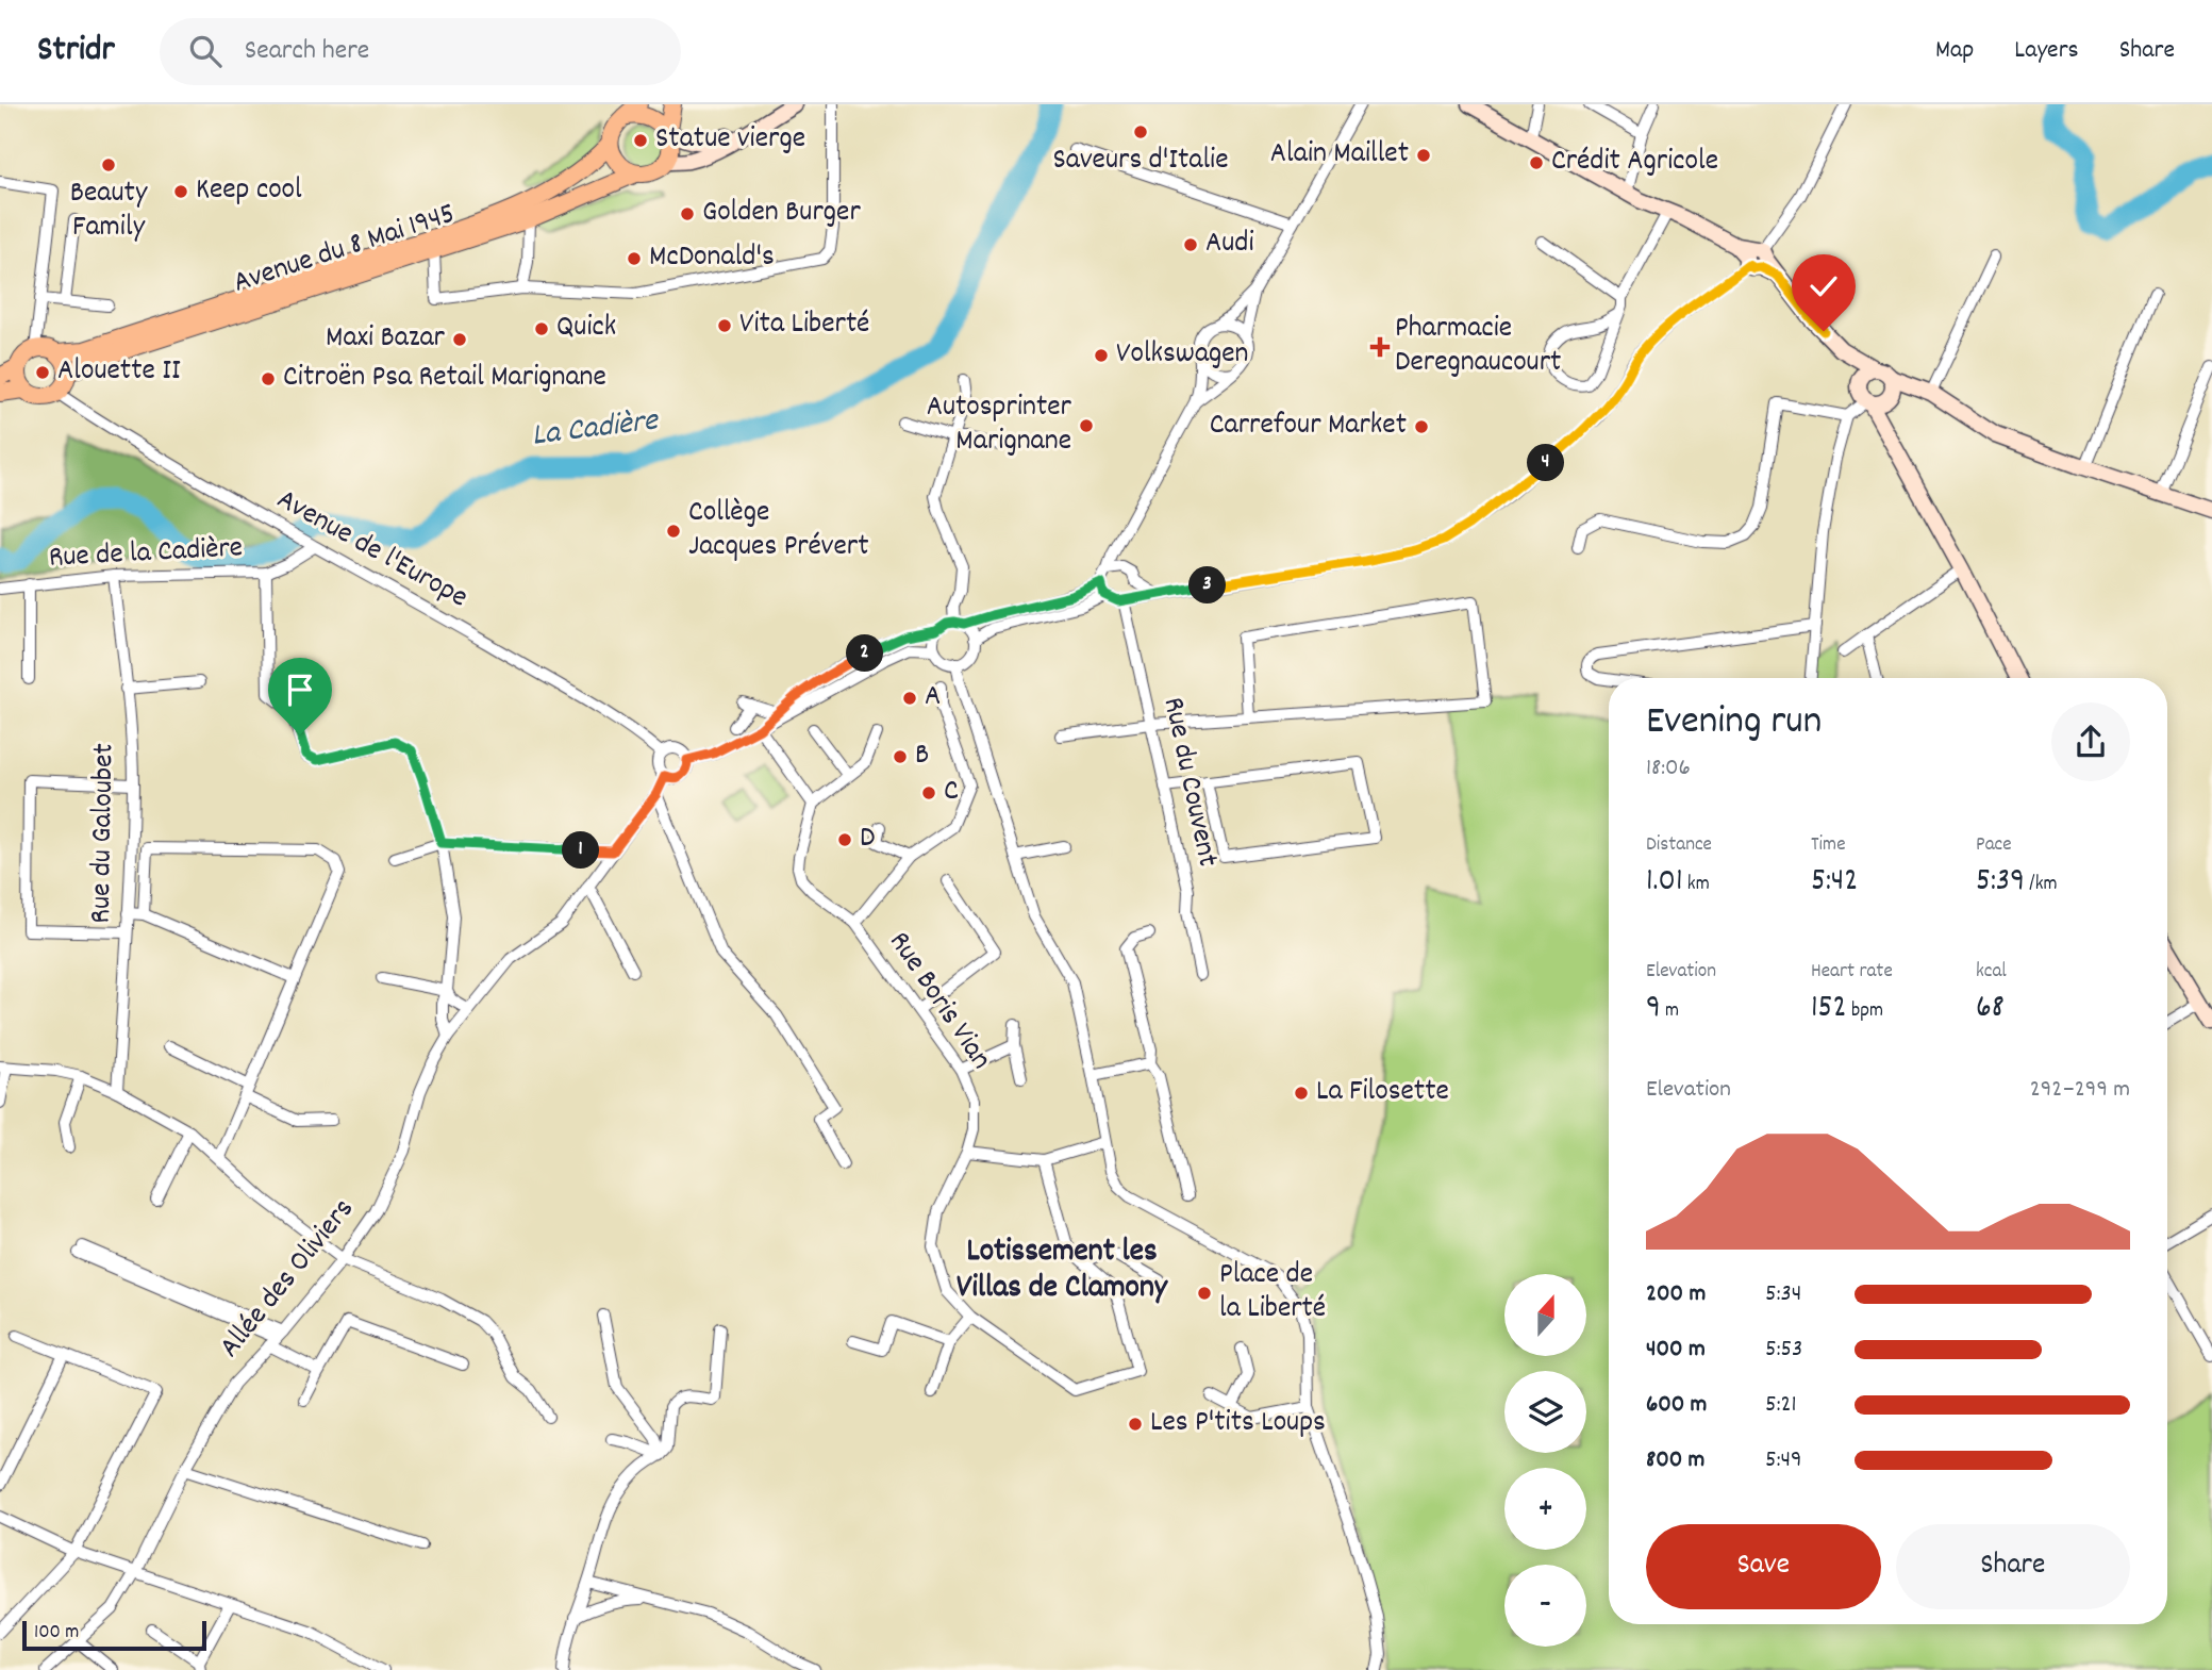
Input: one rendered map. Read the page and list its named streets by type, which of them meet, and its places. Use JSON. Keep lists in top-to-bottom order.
{
  "streets": {
    "main road": ["Avenue du 8 Mai 1945"],
    "street": [
      "Avenue de l'Europe",
      "Rue de la Cadière",
      "Rue du Couvent",
      "Rue du Galoubet",
      "Rue Boris Vian",
      "Allée des Oliviers"
    ]
  },
  "crossings": [
    ["Avenue du 8 Mai 1945", "Avenue de l'Europe"],
    ["Avenue de l'Europe", "Rue de la Cadière"],
    ["Avenue de l'Europe", "Allée des Oliviers"],
    ["Rue de la Cadière", "Rue du Galoubet"]
  ],
  "districts": ["Lotissement les Villas de Clamony"],
  "water": ["La Cadière"],
  "places": {
    "other": [
      "Saveurs d'Italie",
      "Statue vierge",
      "Alain Maillet",
      "Crédit Agricole",
      "Beauty Family",
      "Keep cool",
      "Golden Burger",
      "Audi",
      "McDonald's",
      "Vita Liberté",
      "Quick",
      "Maxi Bazar",
      "Volkswagen",
      "Alouette II",
      "Citroën Psa Retail Marignane",
      "Autosprinter Marignane",
      "Carrefour Market",
      "Collège Jacques Prévert",
      "A",
      "B",
      "C",
      "D",
      "La Filosette",
      "Place de la Liberté",
      "Les P'tits Loups"
    ],
    "health": ["Pharmacie Deregnaucourt"]
  },
  "scale_bar": "100 m",
  "north": "top",
  "page": {
    "header": "Stridr",
    "search": "Search here",
    "nav": ["Map", "Layers", "Share"],
    "pins": [
      "4",
      "3",
      "2",
      "1"
    ],
    "heading": ["Evening run", "18:06"],
    "stats": [
      ["Distance", "1.01 km"],
      ["Time", "5:42"],
      ["Pace", "5:39 /km"],
      ["Elevation", "9 m"],
      ["Heart rate", "152 bpm"],
      ["kcal", "68"]
    ],
    "chart": ["Elevation", "292–299 m"],
    "list": [
      {
        "name": "200 m",
        "note": "5:34"
      },
      {
        "name": "400 m",
        "note": "5:53"
      },
      {
        "name": "600 m",
        "note": "5:21"
      },
      {
        "name": "800 m",
        "note": "5:49"
      }
    ],
    "map_buttons": ["+", "−"],
    "buttons": ["Save", "Share"],
    "scale": "100 m"
  }
}
